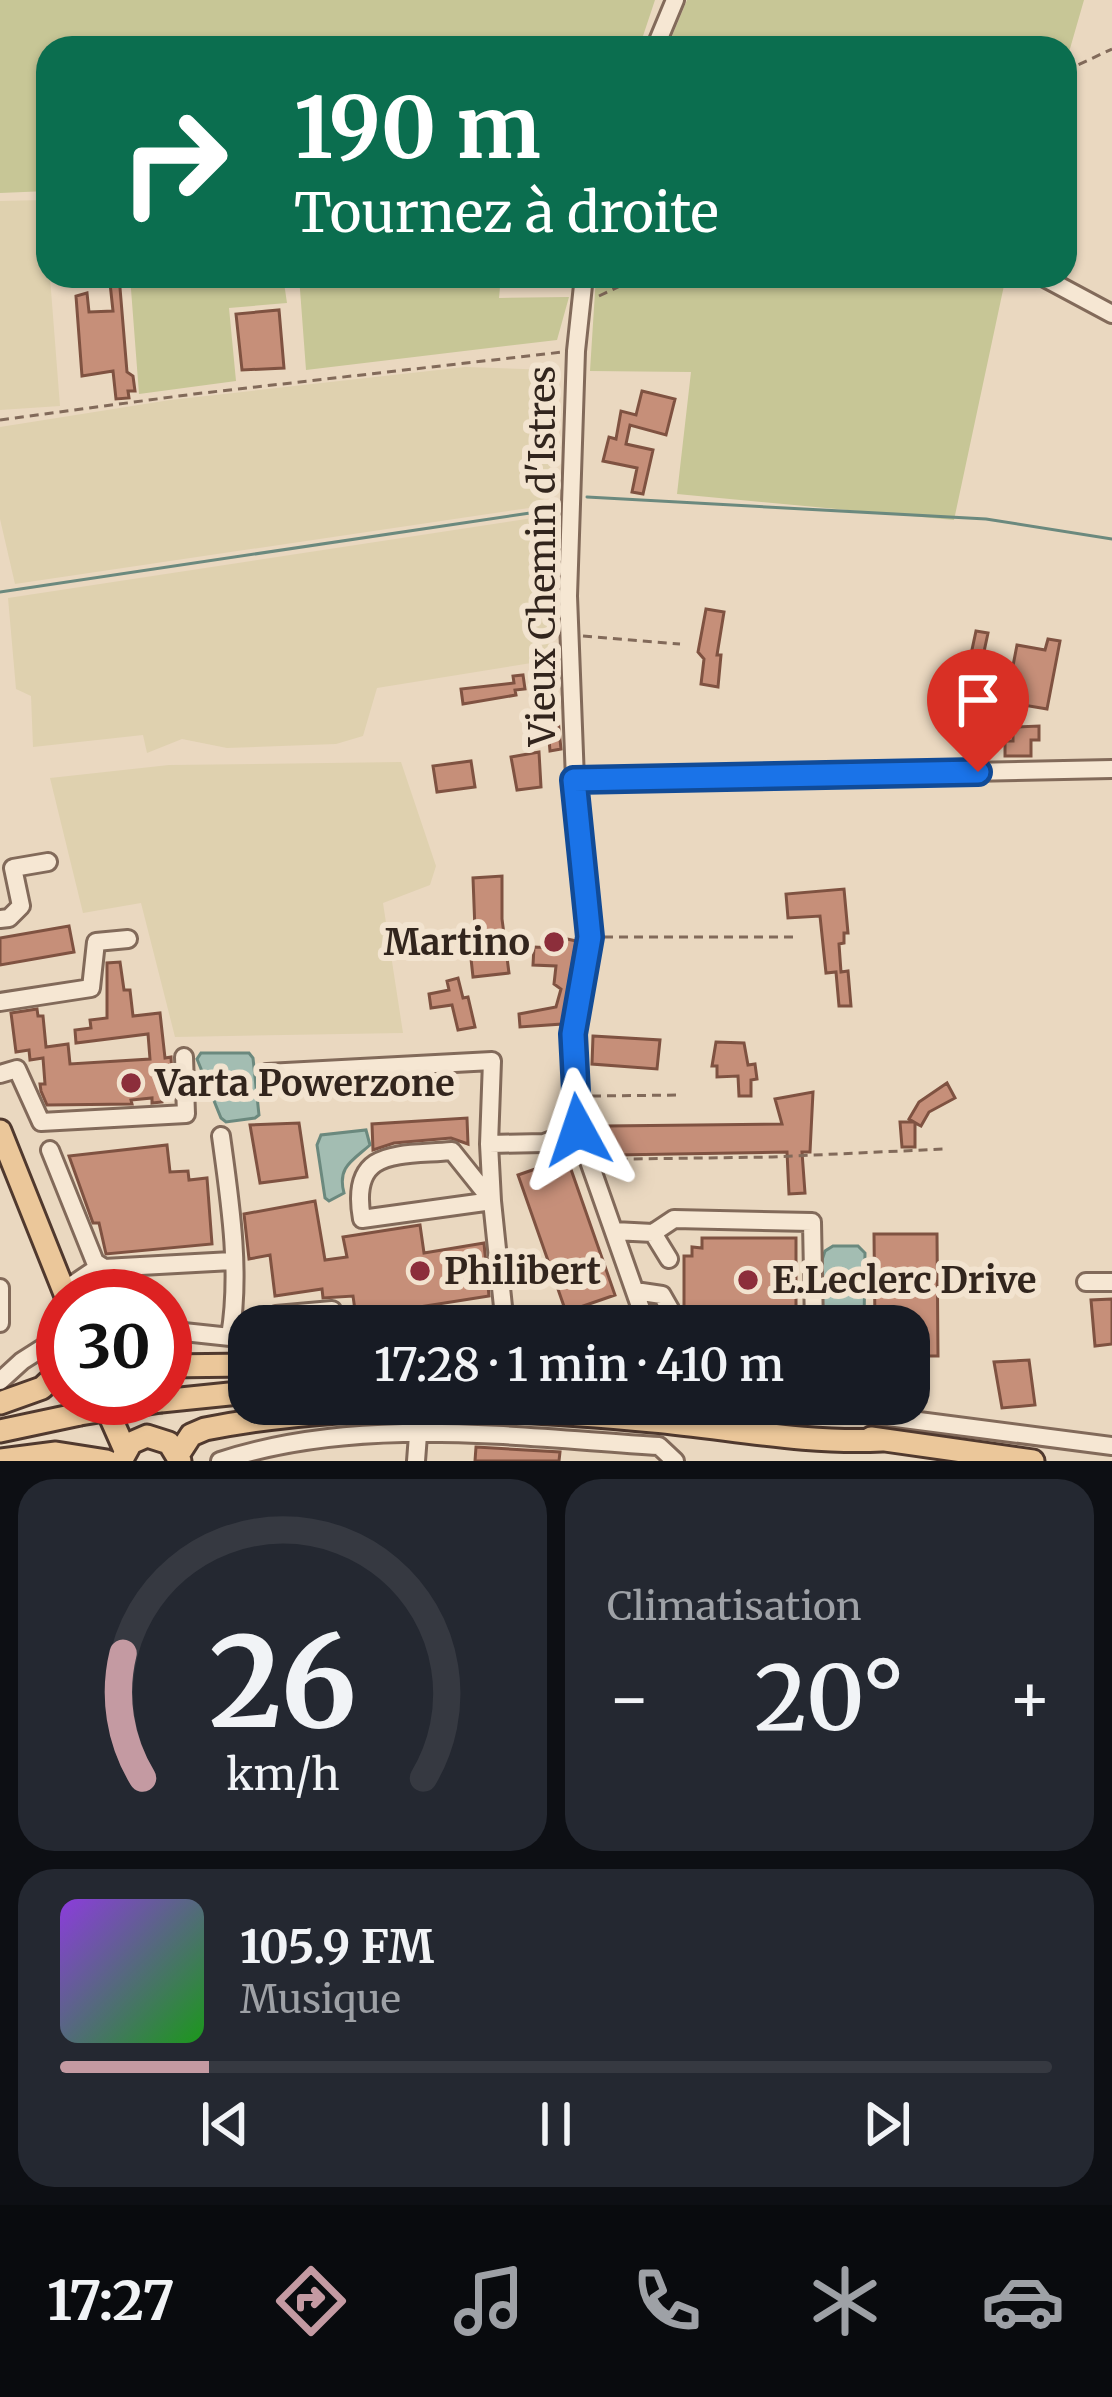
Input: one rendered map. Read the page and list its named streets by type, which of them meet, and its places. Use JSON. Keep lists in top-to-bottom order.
{
  "streets": {
    "street": ["Vieux Chemin d'Istres"]
  },
  "places": [
    "Martino",
    "Varta Powerzone",
    "Philibert",
    "E.Leclerc Drive"
  ],
  "page": {
    "turn": ["190 m", "Tournez à droite"],
    "limit": "30",
    "trip": "17:28 · 1 min · 410 m",
    "tile": "Climatisation",
    "heat": ["−", "20°", "+"],
    "song": ["105.9 FM", "Musique"],
    "tabs": "17:27",
    "gauge": ["26", "km/h"]
  }
}
